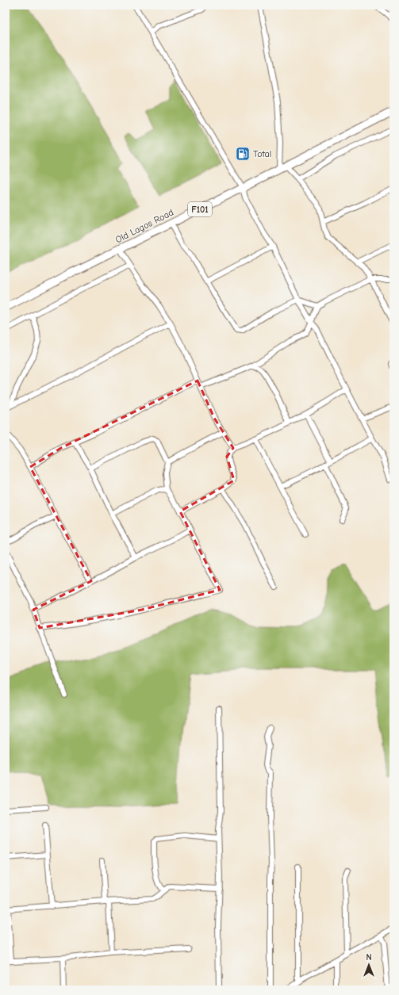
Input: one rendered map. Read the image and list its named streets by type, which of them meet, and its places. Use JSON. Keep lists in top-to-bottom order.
{
  "streets": {
    "main road": ["F101", "Old Lagos Road"]
  },
  "places": {
    "fuel station": ["Total"]
  },
  "north": "top"
}
